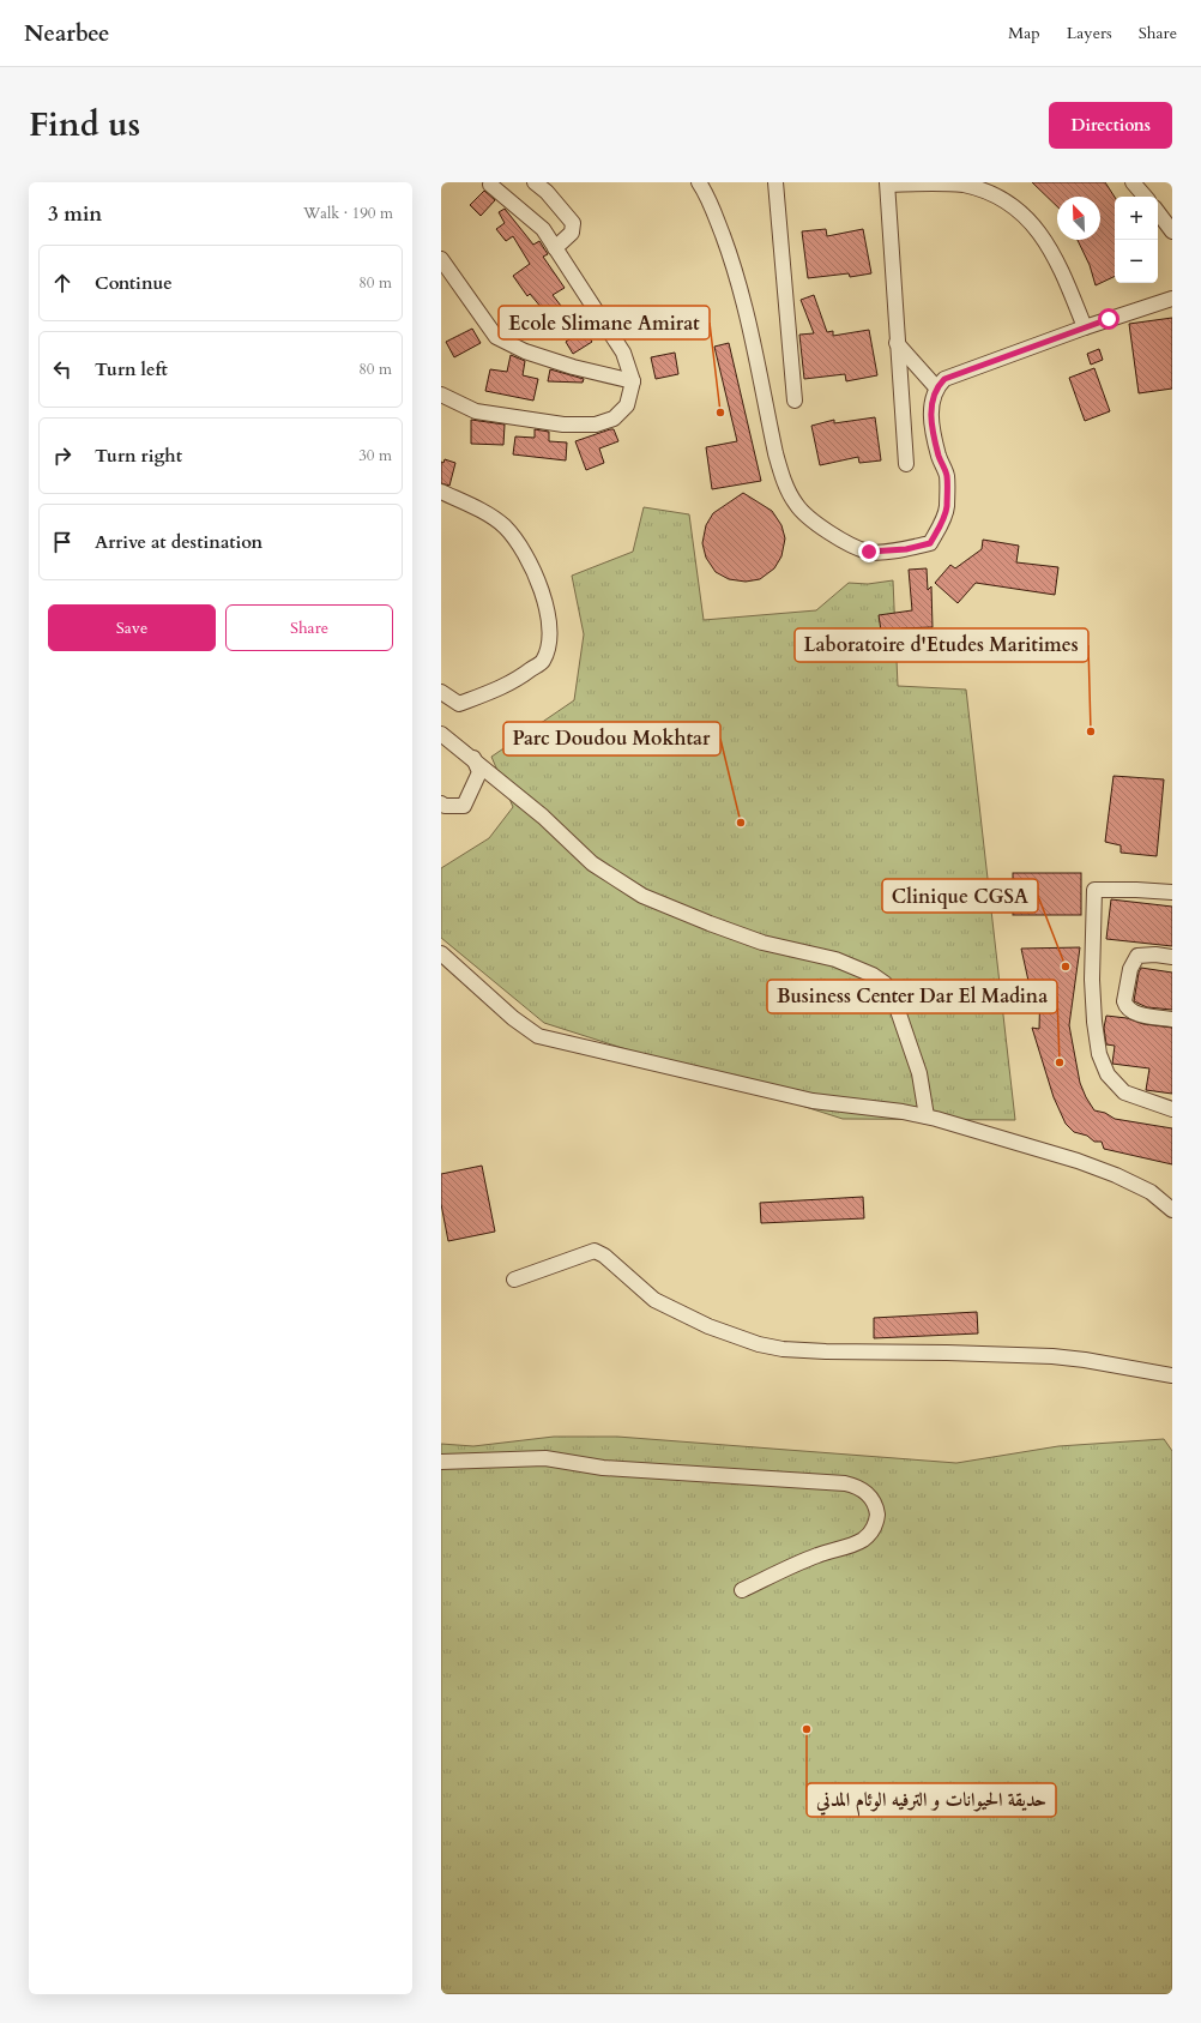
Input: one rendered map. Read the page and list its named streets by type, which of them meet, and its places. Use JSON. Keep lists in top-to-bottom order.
{
  "places": [
    "Ecole Slimane Amirat",
    "Laboratoire d'Etudes Maritimes",
    "Parc Doudou Mokhtar",
    "Clinique CGSA",
    "Business Center Dar El Madina",
    "حديقة الحيوانات و الترفيه الوئام المدني"
  ],
  "north": "top left",
  "page": {
    "header": "Nearbee",
    "nav": ["Map", "Layers", "Share"],
    "title": "Find us",
    "buttons": [
      "Directions",
      ["Save", "Share"]
    ],
    "heading": ["3 min", "Walk · 190 m"],
    "map_buttons": ["+", "−"],
    "list": [
      ["Continue", "80 m"],
      ["Turn left", "80 m"],
      ["Turn right", "30 m"],
      "Arrive at destination"
    ]
  }
}
